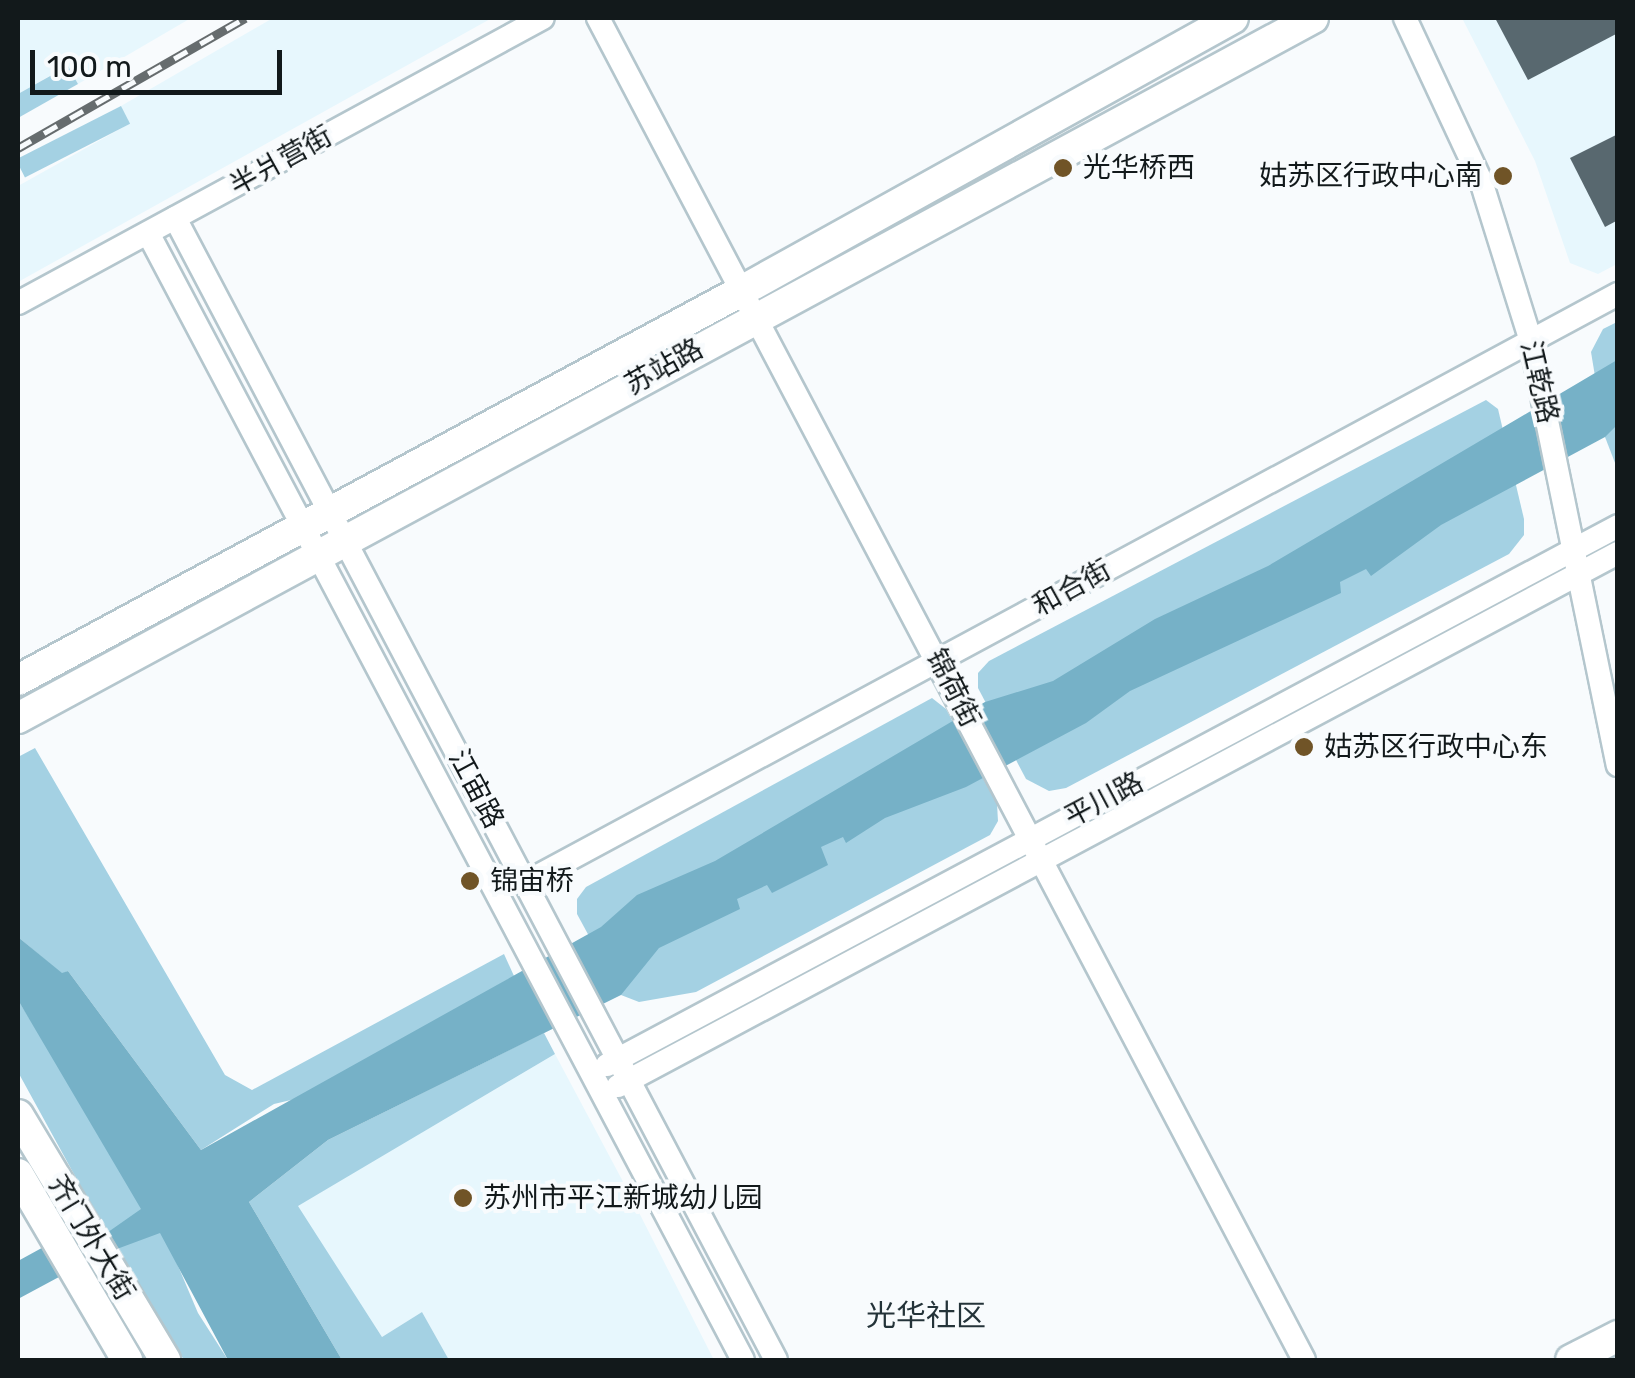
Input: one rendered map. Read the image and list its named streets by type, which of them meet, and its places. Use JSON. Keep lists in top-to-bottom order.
{
  "streets": {
    "main road": ["苏站路", "齐门外大街"],
    "street": [
      "半爿营街",
      "江乾路",
      "和合街",
      "锦荷街",
      "江宙路",
      "平川路"
    ]
  },
  "crossings": [
    ["半爿营街", "江宙路"],
    ["苏站路", "锦荷街"],
    ["苏站路", "江宙路"],
    ["江乾路", "和合街"],
    ["江乾路", "平川路"],
    ["和合街", "锦荷街"],
    ["和合街", "江宙路"],
    ["锦荷街", "平川路"],
    ["江宙路", "平川路"]
  ],
  "districts": ["光华社区"],
  "places": [
    "光华桥西",
    "姑苏区行政中心南",
    "姑苏区行政中心东",
    "锦宙桥",
    "苏州市平江新城幼儿园"
  ],
  "scale_bar": "100 m"
}
